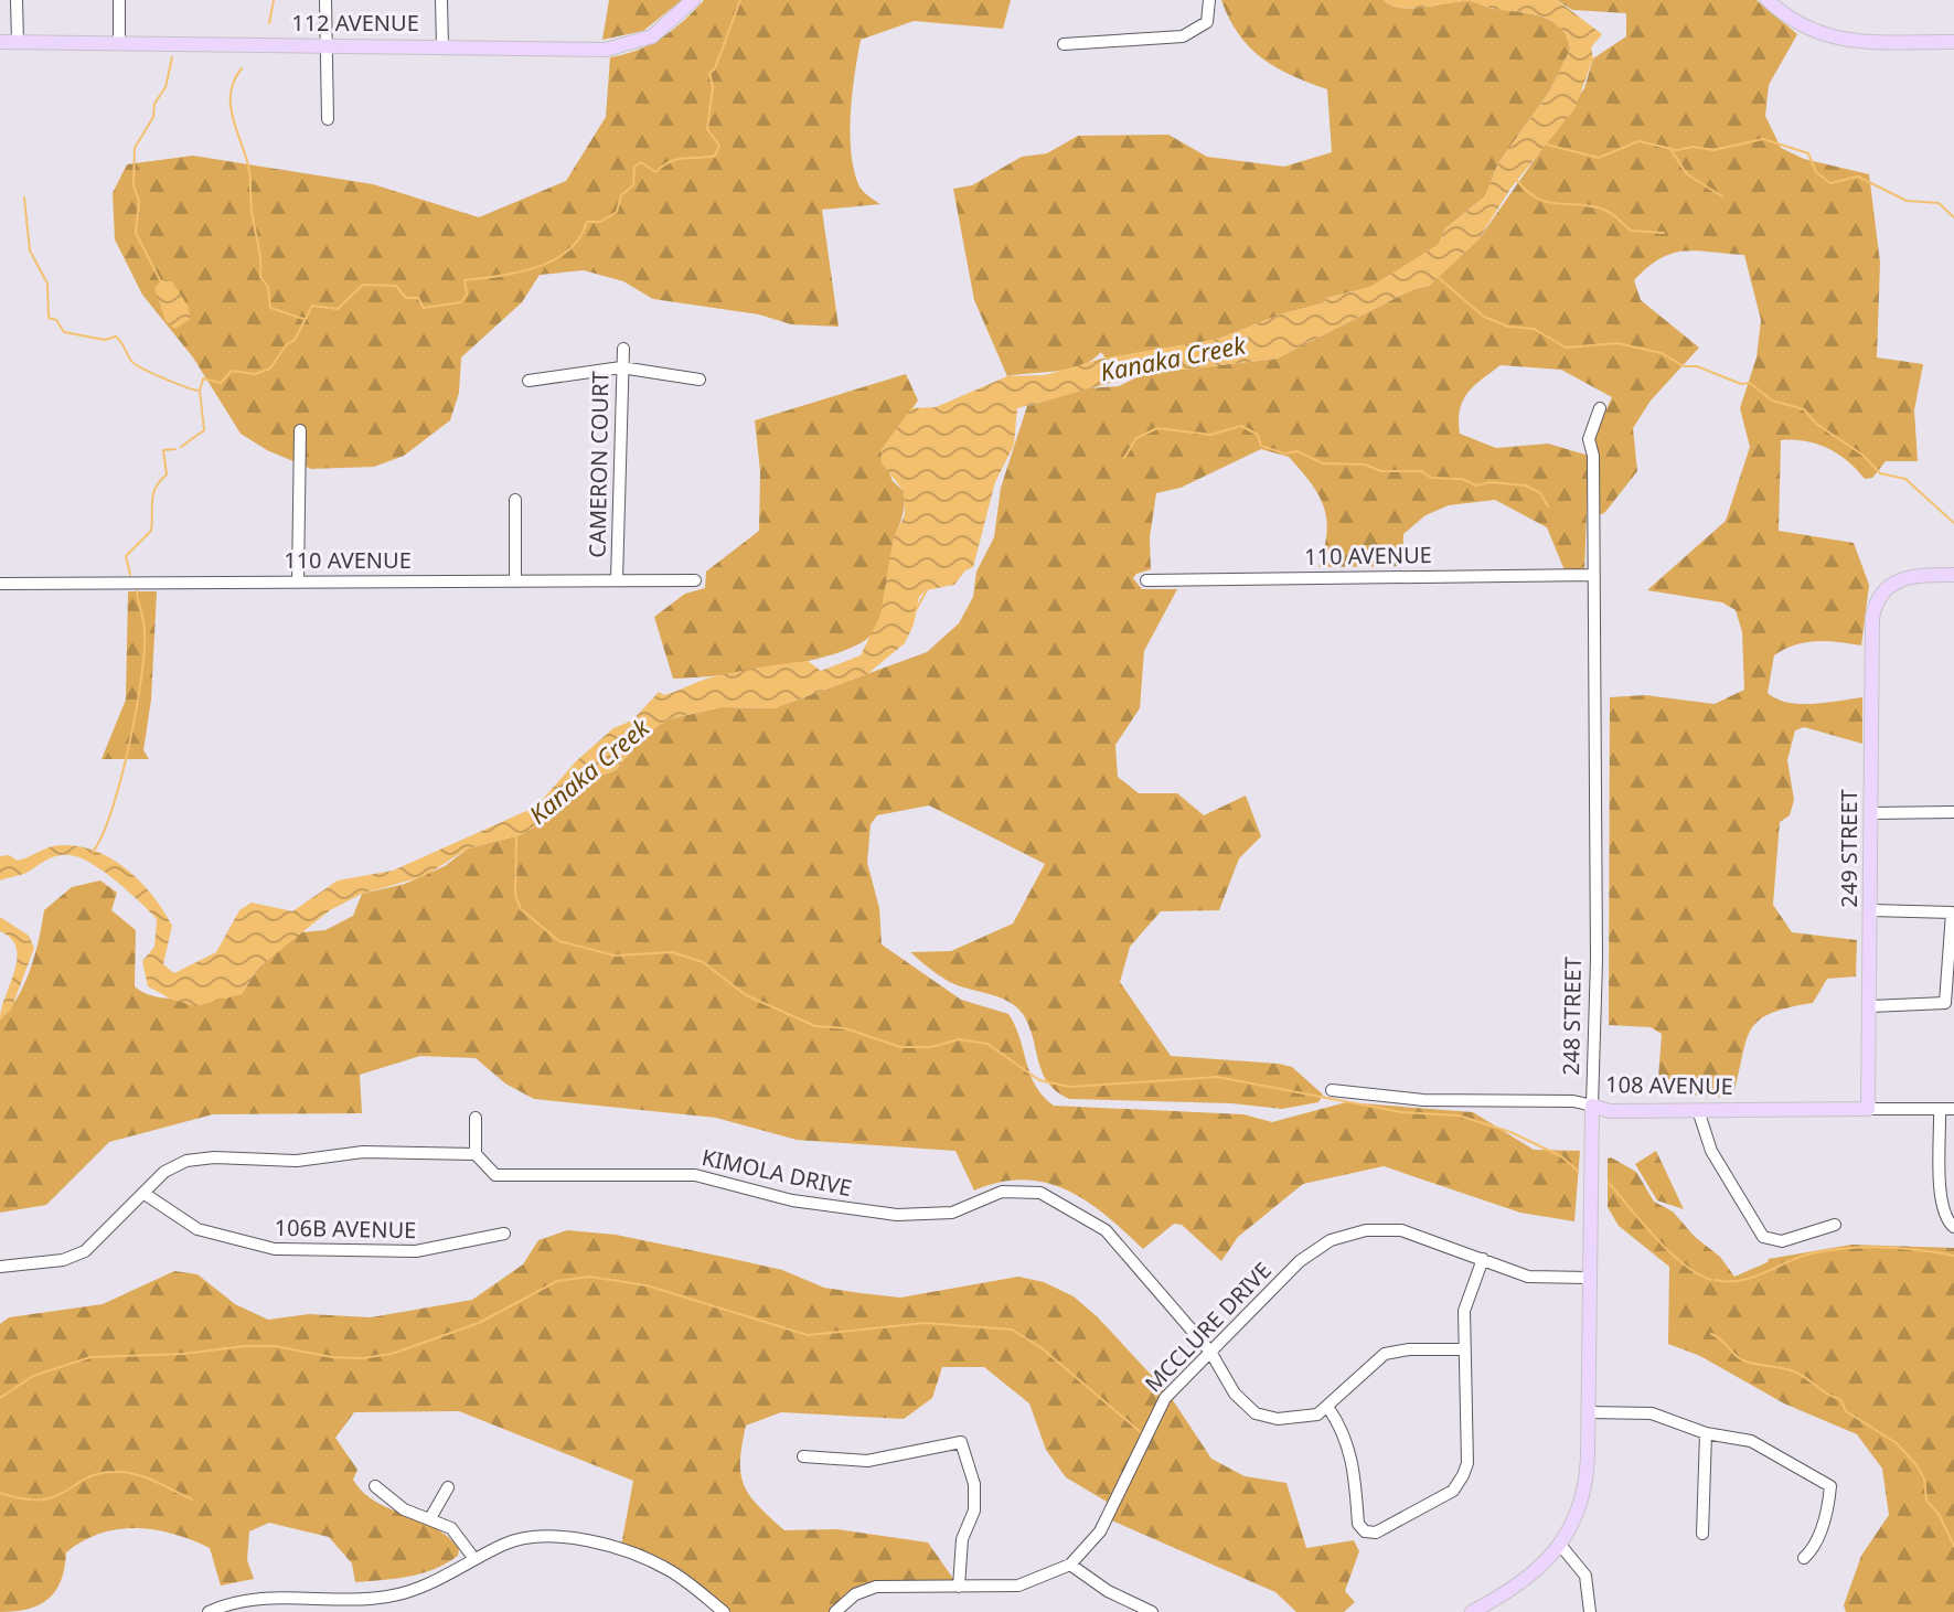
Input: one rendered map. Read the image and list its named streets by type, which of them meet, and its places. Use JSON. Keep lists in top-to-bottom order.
{
  "streets": {
    "main road": [
      "112 AVENUE",
      "249 STREET",
      "248 STREET",
      "108 AVENUE"
    ],
    "street": [
      "CAMERON COURT",
      "110 AVENUE",
      "KIMOLA DRIVE",
      "106B AVENUE",
      "MCCLURE DRIVE"
    ]
  },
  "crossings": [
    ["CAMERON COURT", "110 AVENUE"],
    ["110 AVENUE", "248 STREET"],
    ["249 STREET", "108 AVENUE"],
    ["248 STREET", "108 AVENUE"],
    ["248 STREET", "MCCLURE DRIVE"],
    ["KIMOLA DRIVE", "MCCLURE DRIVE"]
  ],
  "water": ["Kanaka Creek"]
}
